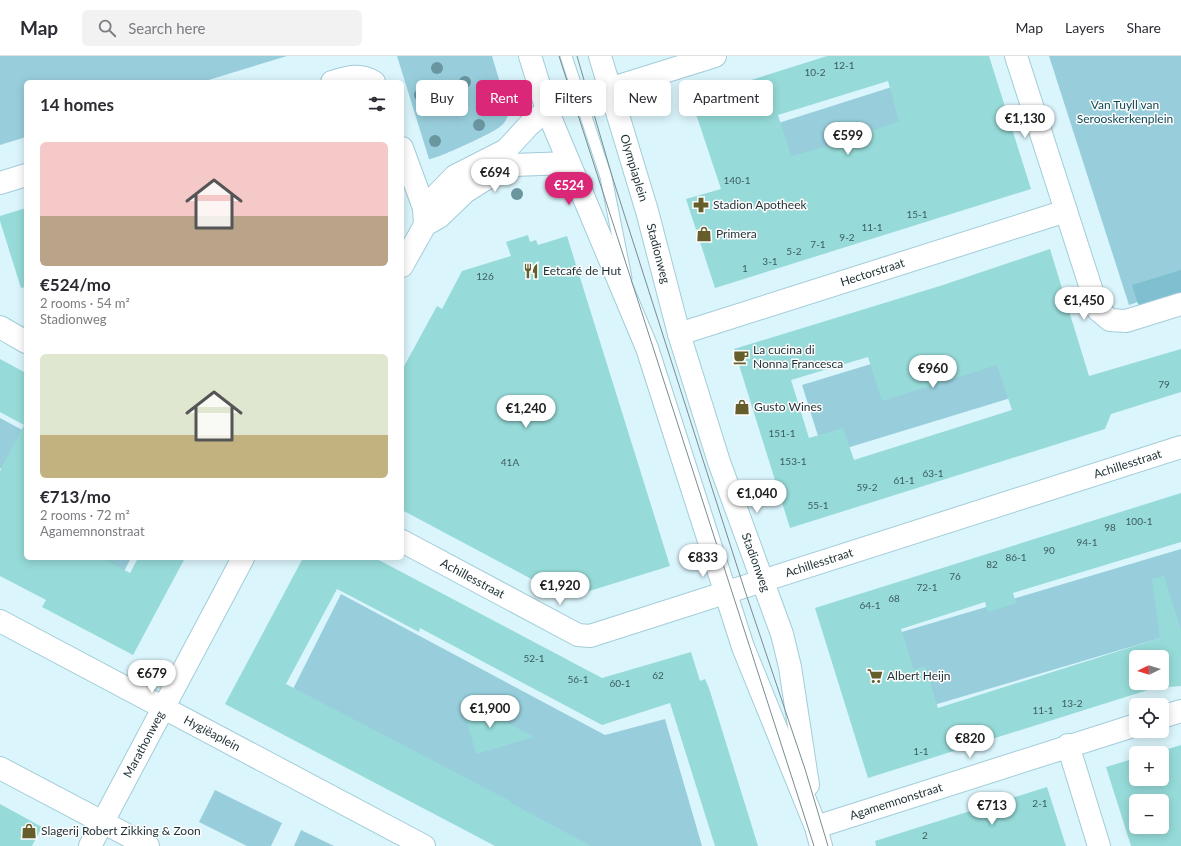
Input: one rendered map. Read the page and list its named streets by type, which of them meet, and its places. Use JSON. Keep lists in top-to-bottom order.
{
  "streets": {
    "street": [
      "Olympiaplein",
      "Stadionweg",
      "Hectorstraat",
      "Achillesstraat",
      "Hygiëaplein",
      "Marathonweg",
      "Agamemnonstraat"
    ]
  },
  "crossings": [
    ["Olympiaplein", "Stadionweg"],
    ["Stadionweg", "Hectorstraat"],
    ["Stadionweg", "Achillesstraat"],
    ["Stadionweg", "Agamemnonstraat"],
    ["Hygiëaplein", "Marathonweg"]
  ],
  "parks": ["Van Tuyll van Serooskerkenplein"],
  "places": {
    "pharmacy": ["Stadion Apotheek"],
    "shop": ["Primera", "Gusto Wines", "Slagerij Robert Zikking & Zoon"],
    "restaurant": ["Eetcafé de Hut"],
    "cafe": ["La cucina di Nonna Francesca"],
    "supermarket": ["Albert Heijn"]
  },
  "house_numbers": [
    "12-1",
    "10-2",
    "140-1",
    "15-1",
    "11-1",
    "9-2",
    "7-1",
    "5-2",
    "3-1",
    "1",
    "126",
    "79",
    "151-1",
    "153-1",
    "41A",
    "63-1",
    "61-1",
    "59-2",
    "55-1",
    "100-1",
    "98",
    "94-1",
    "90",
    "86-1",
    "82",
    "76",
    "72-1",
    "68",
    "64-1",
    "52-1",
    "62",
    "56-1",
    "60-1",
    "13-2",
    "11-1",
    "1-1",
    "2-1",
    "2"
  ],
  "north": "left",
  "page": {
    "header": "Map",
    "search": "Search here",
    "nav": ["Map", "Layers", "Share"],
    "chip": [
      "Buy",
      "Rent",
      "Filters",
      "New",
      "Apartment"
    ],
    "heading": "14 homes",
    "price": [
      "€1,130",
      "€599",
      "€694",
      "€524",
      "€1,450",
      "€960",
      "€1,240",
      "€1,040",
      "€833",
      "€1,920",
      "€679",
      "€1,900",
      "€820",
      "€713"
    ],
    "list": [
      {
        "name": "€524/mo",
        "note": "2 rooms · 54 m² · Stadionweg"
      },
      {
        "name": "€713/mo",
        "note": "2 rooms · 72 m² · Agamemnonstraat"
      }
    ],
    "map_buttons": ["+", "−"]
  }
}
